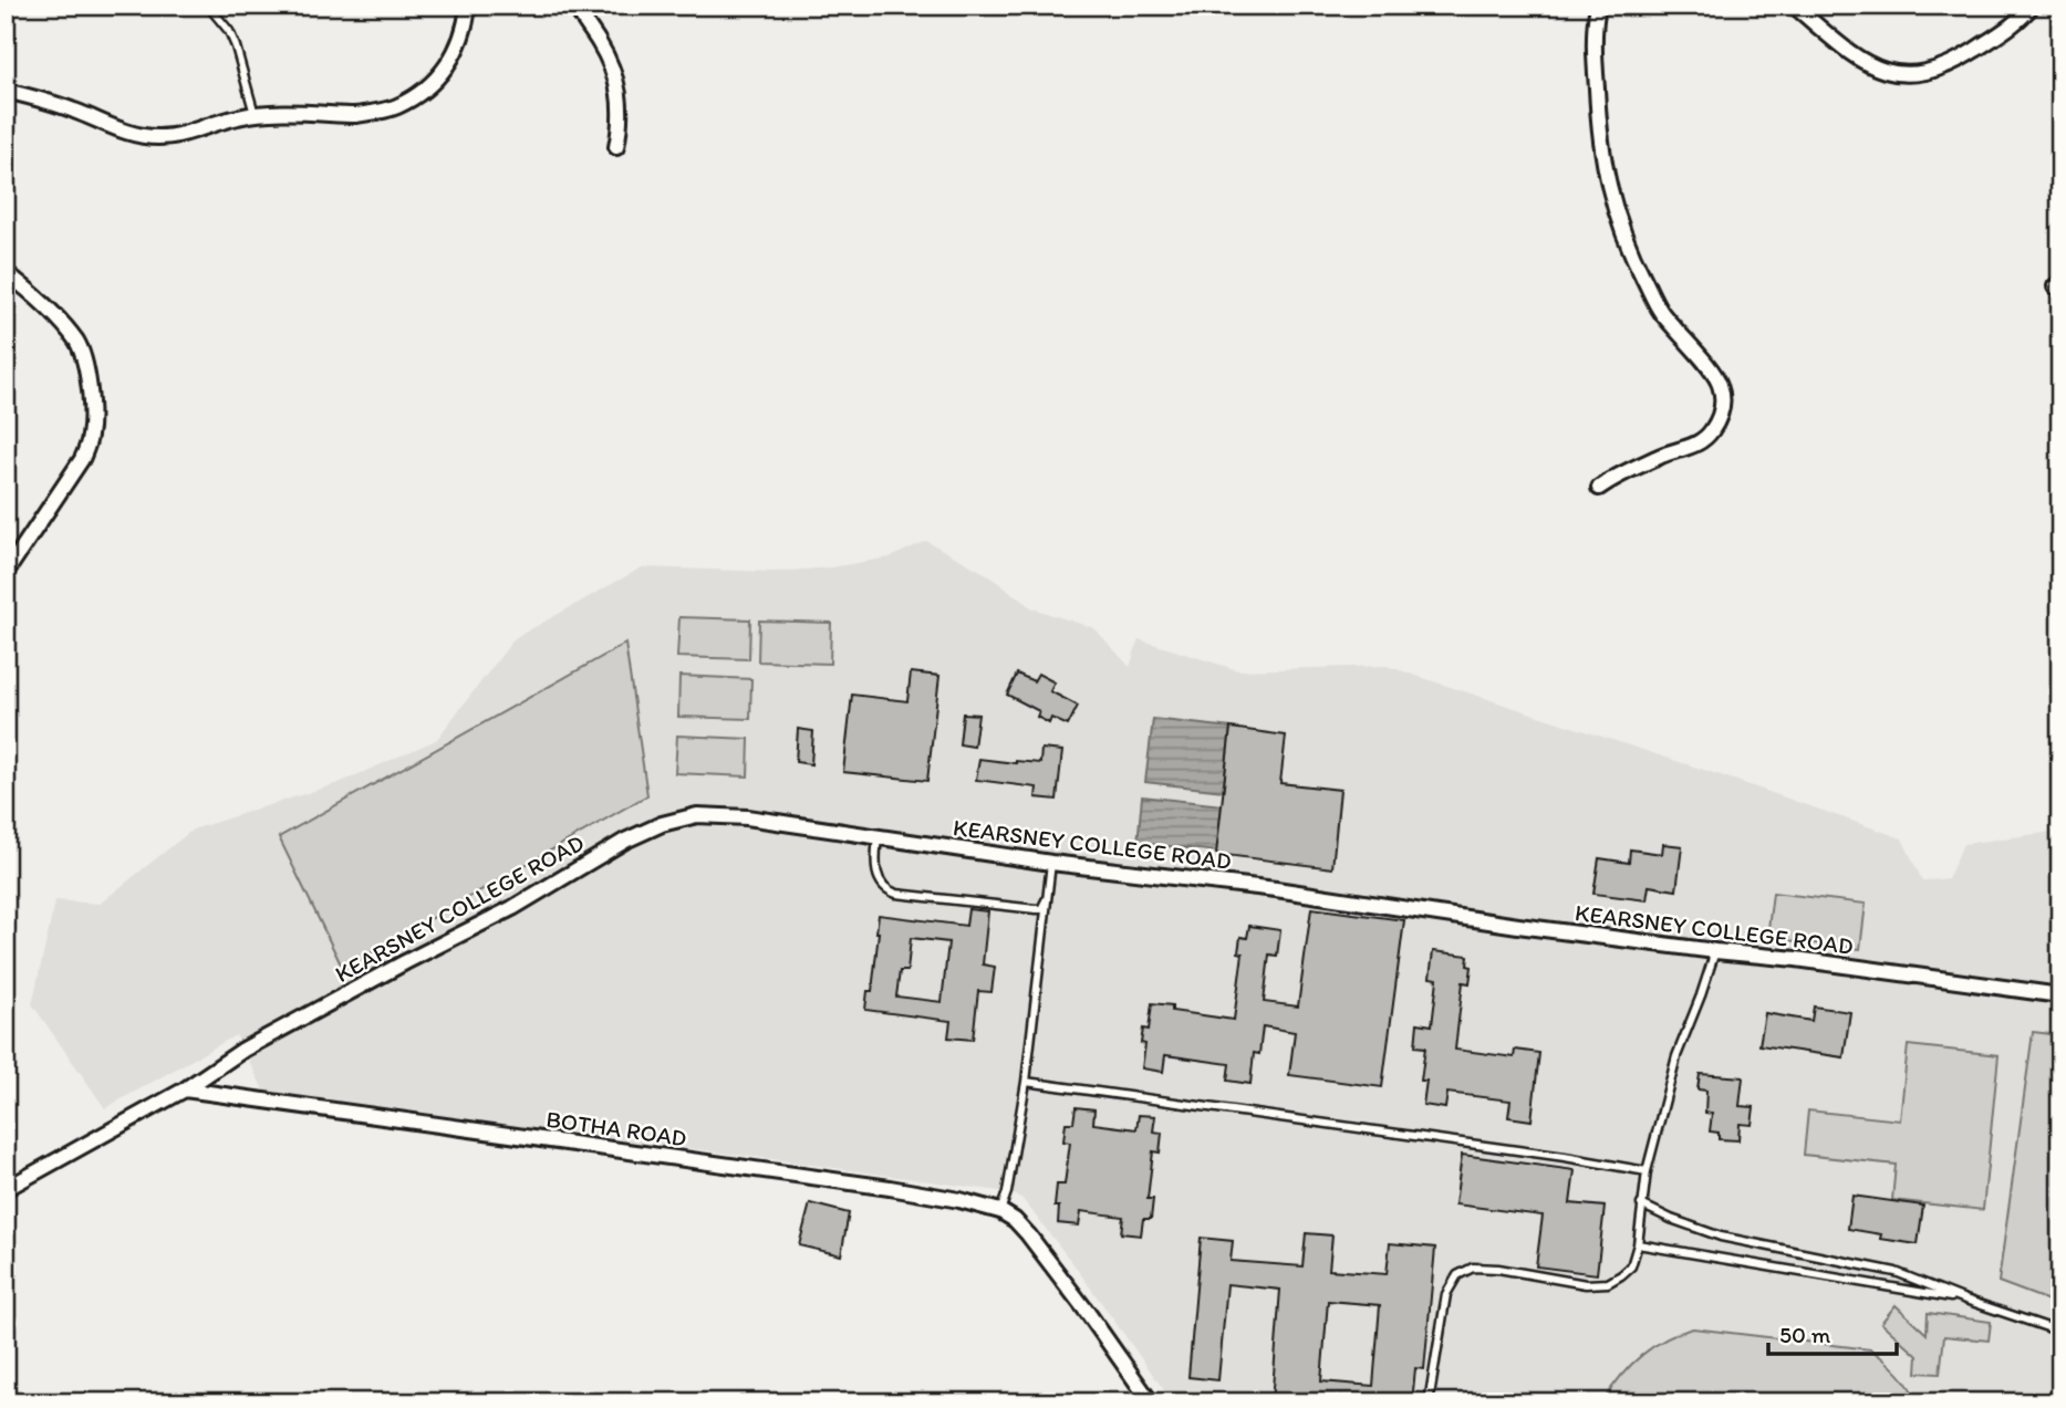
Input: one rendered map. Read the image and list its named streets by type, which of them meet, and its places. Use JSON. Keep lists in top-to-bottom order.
{
  "streets": {
    "street": ["KEARSNEY COLLEGE ROAD", "BOTHA ROAD"]
  },
  "crossings": [
    ["KEARSNEY COLLEGE ROAD", "BOTHA ROAD"]
  ],
  "scale_bar": "50 m"
}
